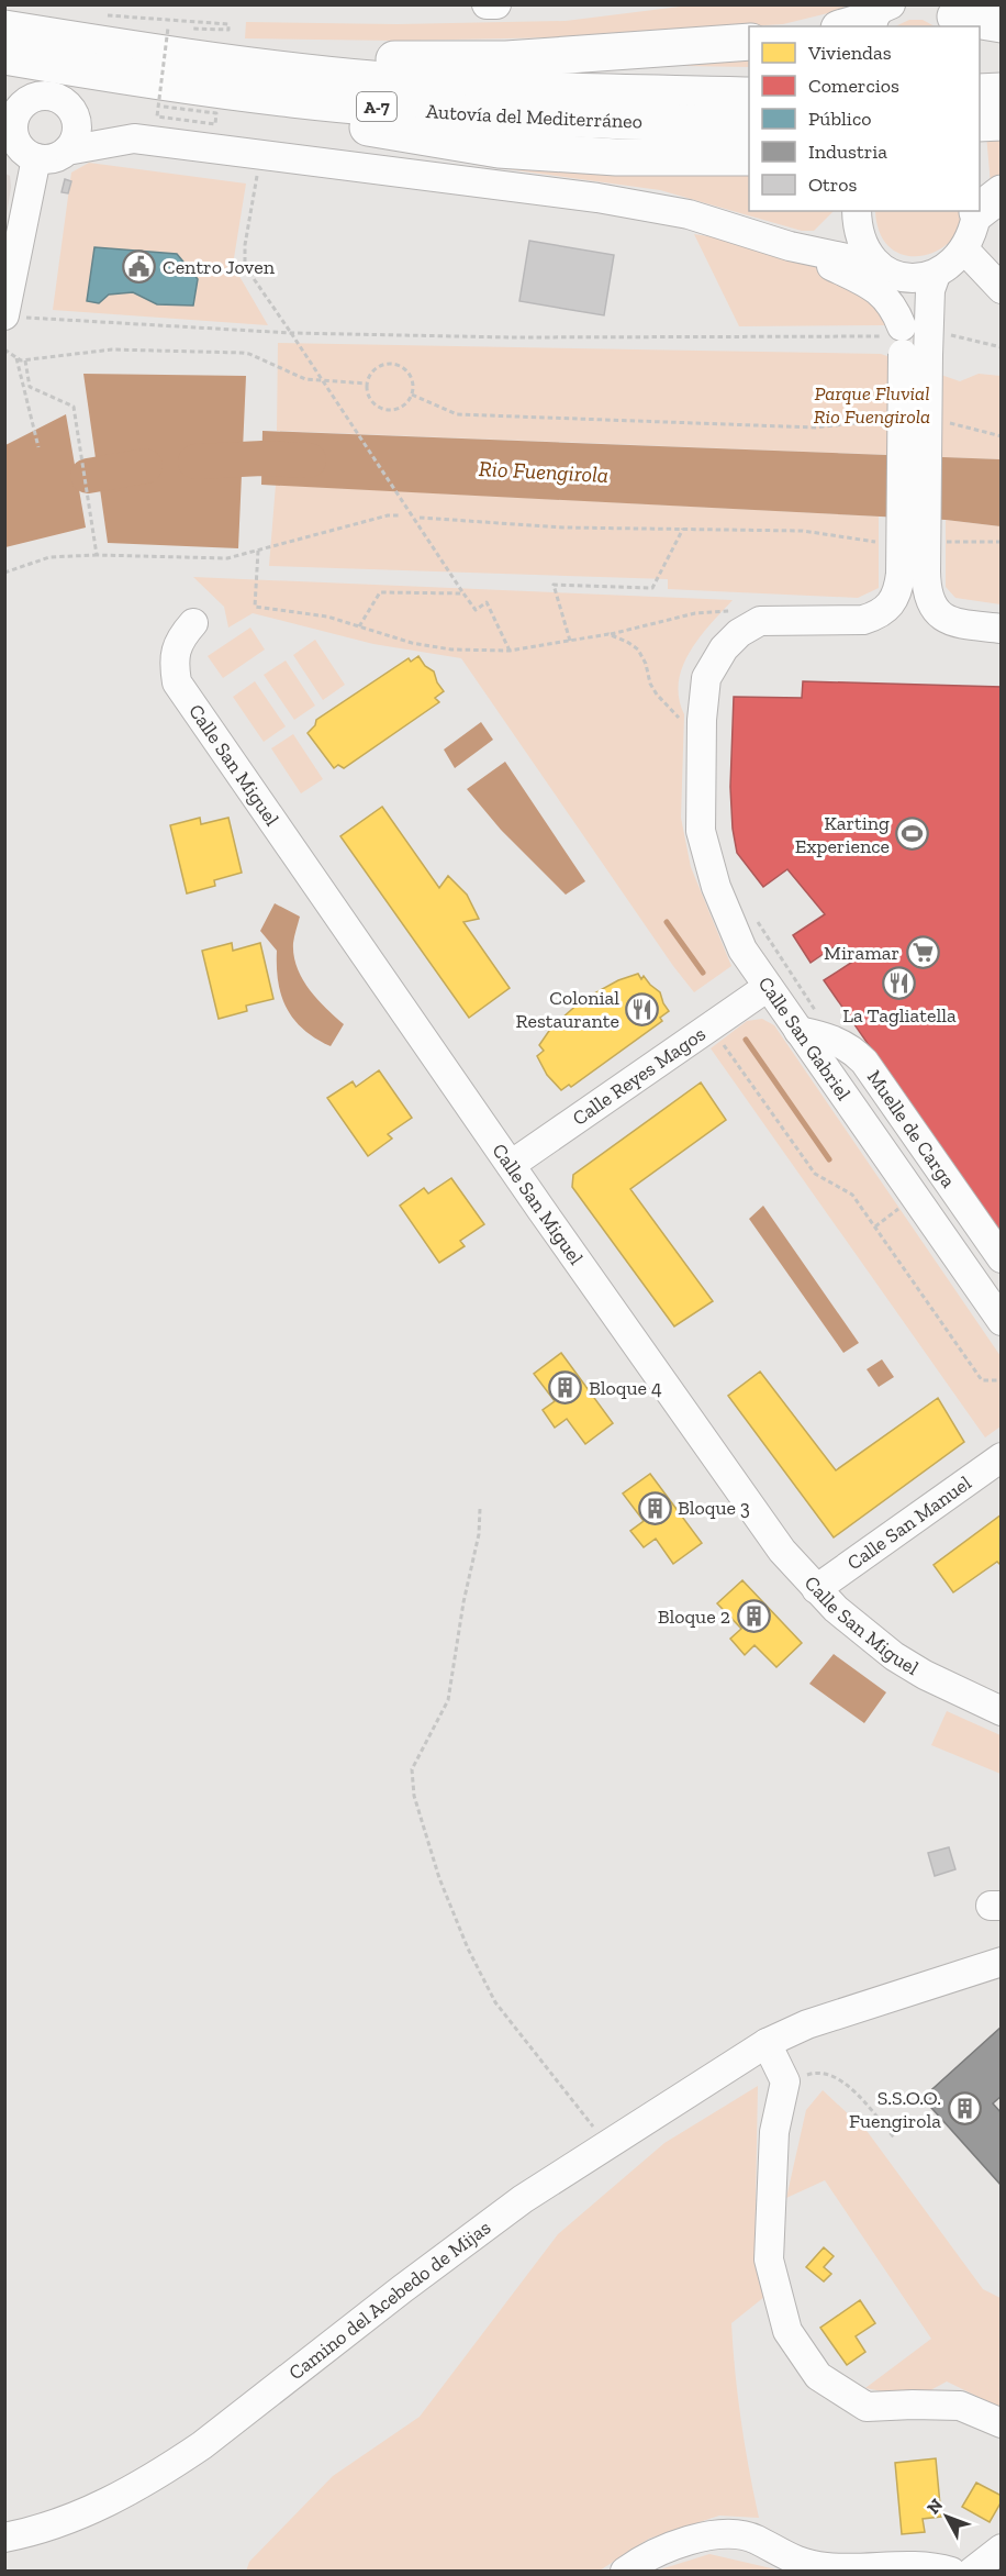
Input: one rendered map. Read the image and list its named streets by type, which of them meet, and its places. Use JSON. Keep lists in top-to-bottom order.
{
  "streets": {
    "highway": ["A-7", "Autovía del Mediterráneo"],
    "street": [
      "Calle San Miguel",
      "Calle San Gabriel",
      "Calle Reyes Magos",
      "Muelle de Carga",
      "Calle San Manuel",
      "Camino del Acebedo de Mijas"
    ]
  },
  "crossings": [
    ["Calle San Miguel", "Calle Reyes Magos"],
    ["Calle San Miguel", "Calle San Manuel"],
    ["Calle San Gabriel", "Calle Reyes Magos"],
    ["Calle San Gabriel", "Muelle de Carga"]
  ],
  "water": ["Rio Fuengirola"],
  "parks": ["Parque Fluvial Rio Fuengirola"],
  "places": {
    "public building": ["Centro Joven"],
    "sports": ["Karting Experience"],
    "supermarket": ["Miramar"],
    "restaurant": ["La Tagliatella", "Colonial Restaurante"],
    "building": [
      "Bloque 4",
      "Bloque 3",
      "Bloque 2",
      "S.S.O.O. Fuengirola"
    ]
  },
  "legend": [
    "Viviendas",
    "Comercios",
    "Público",
    "Industria",
    "Otros"
  ],
  "north": "top left"
}
